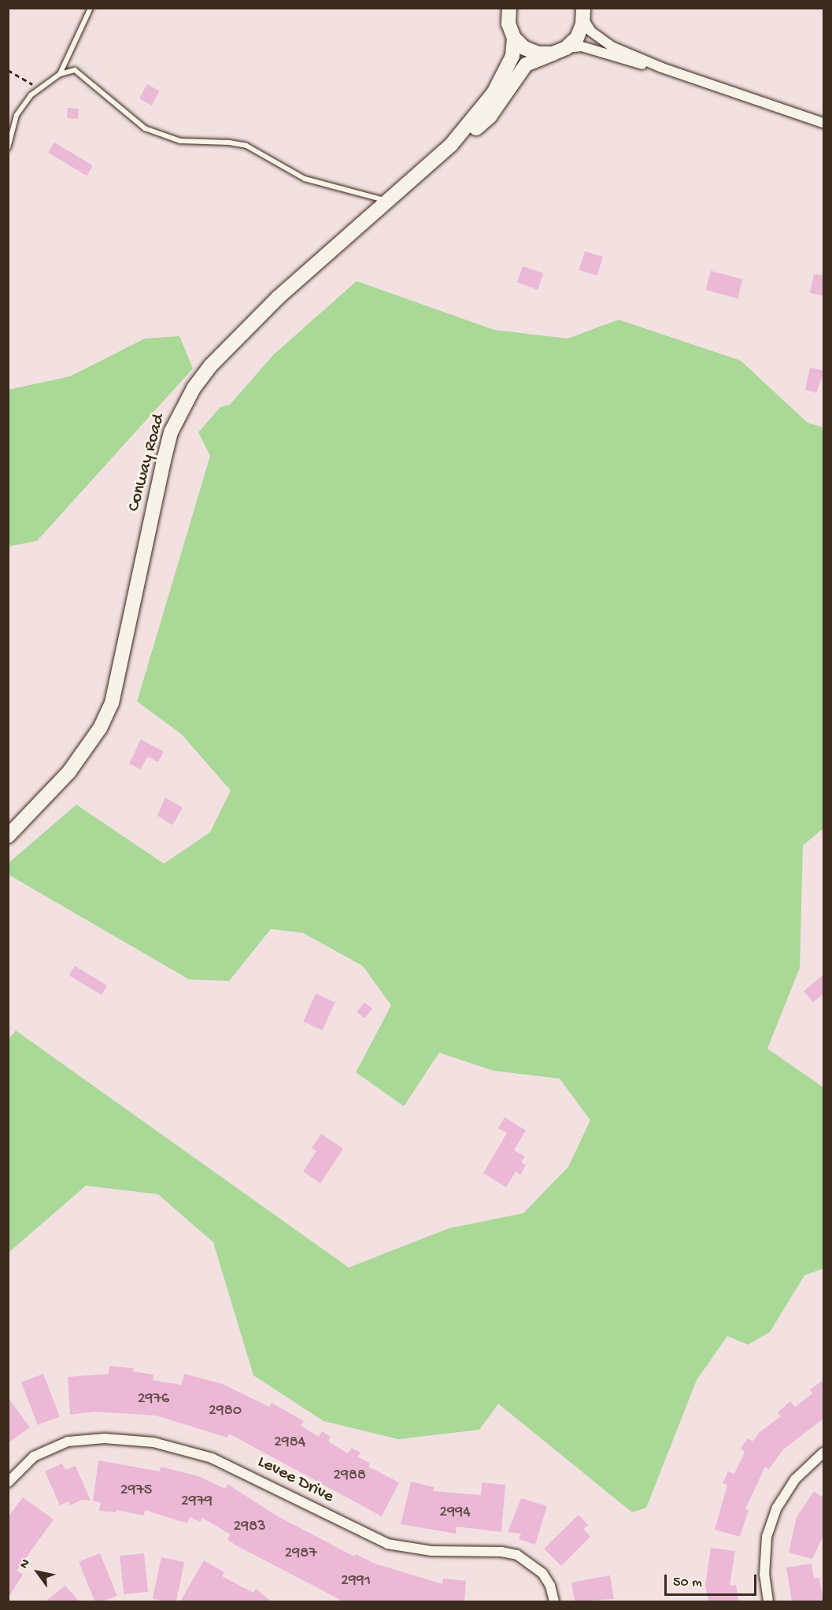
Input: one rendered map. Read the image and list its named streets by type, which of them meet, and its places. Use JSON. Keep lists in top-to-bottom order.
{
  "streets": {
    "street": ["Conway Road", "Levee Drive"]
  },
  "house_numbers": [
    "2976",
    "2980",
    "2984",
    "2988",
    "2975",
    "2979",
    "2994",
    "2983",
    "2987",
    "2991"
  ],
  "scale_bar": "50 m",
  "north": "top left"
}
